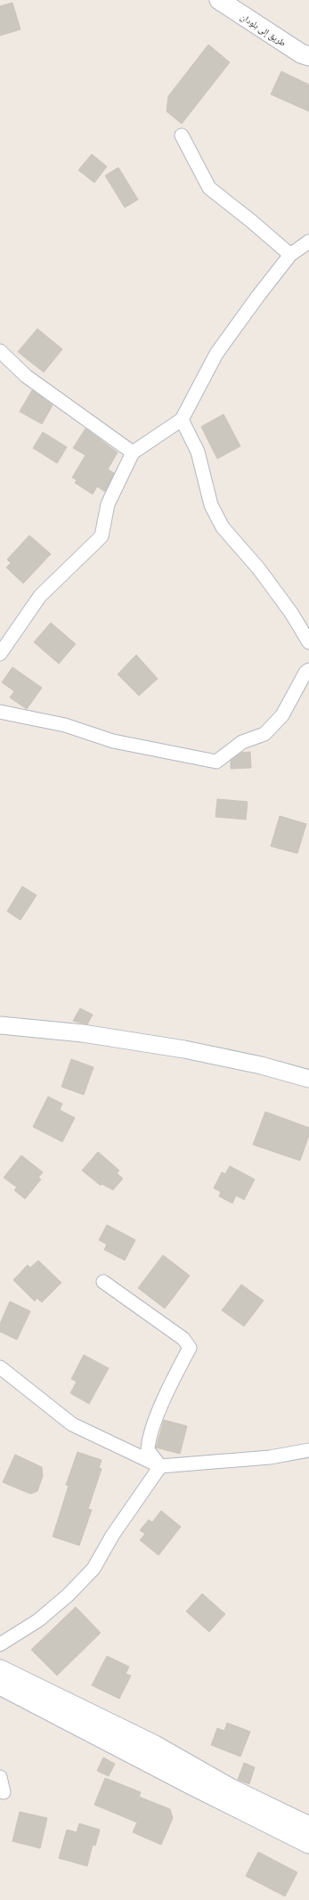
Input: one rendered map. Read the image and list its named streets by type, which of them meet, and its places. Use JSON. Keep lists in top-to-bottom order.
{
  "streets": {
    "main road": ["طريق إلى بلودان"]
  }
}
